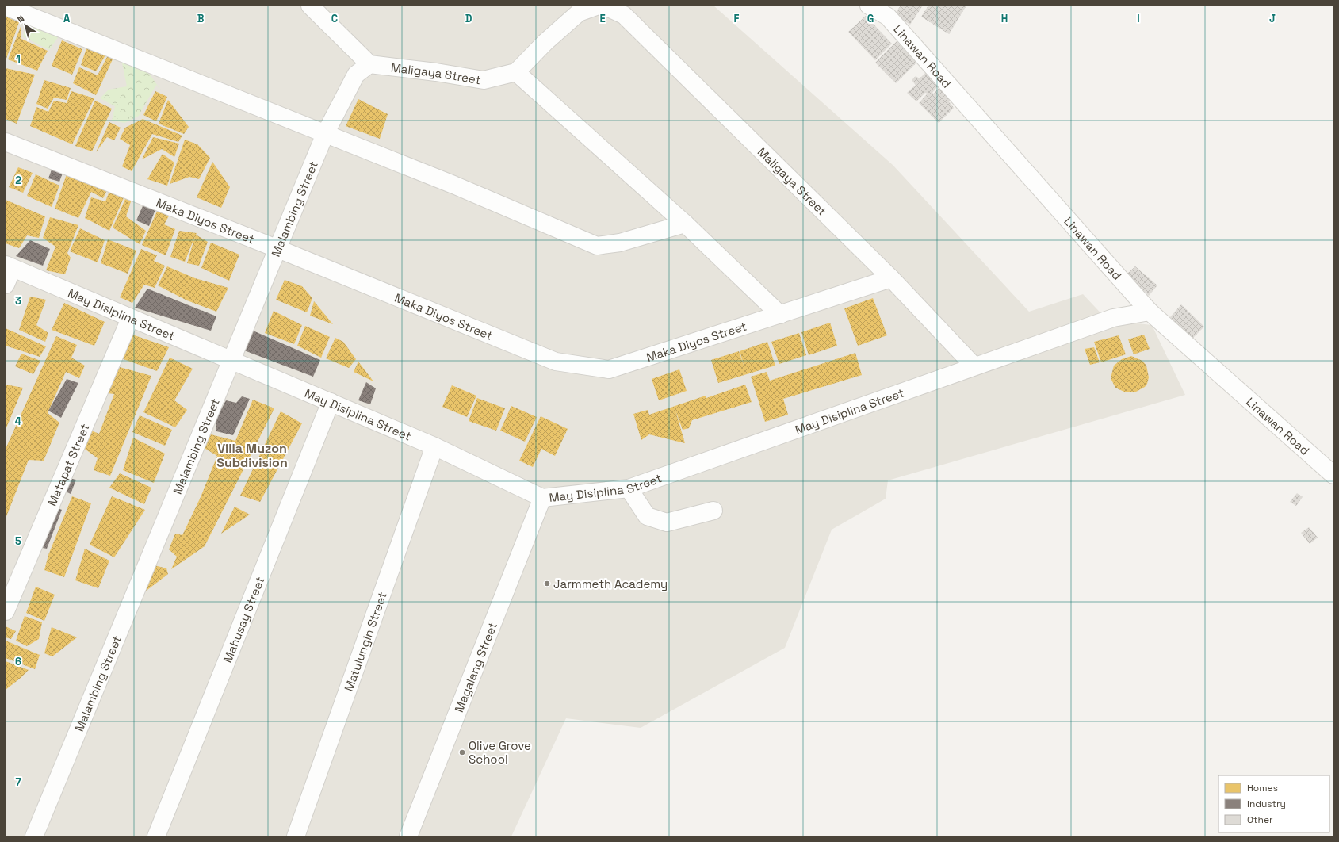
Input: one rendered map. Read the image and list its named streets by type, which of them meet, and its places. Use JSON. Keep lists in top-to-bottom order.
{
  "streets": {
    "street": [
      "Linawan Road",
      "Maligaya Street",
      "Malambing Street",
      "Maka Diyos Street",
      "May Disiplina Street",
      "Matapat Street",
      "Mahusay Street",
      "Matulungin Street",
      "Magalang Street"
    ]
  },
  "crossings": [
    ["Linawan Road", "May Disiplina Street"],
    ["Maligaya Street", "Malambing Street"],
    ["Maligaya Street", "Maka Diyos Street"],
    ["Maligaya Street", "May Disiplina Street"],
    ["Malambing Street", "Maka Diyos Street"],
    ["Malambing Street", "May Disiplina Street"],
    ["May Disiplina Street", "Matapat Street"],
    ["May Disiplina Street", "Mahusay Street"],
    ["May Disiplina Street", "Matulungin Street"],
    ["May Disiplina Street", "Magalang Street"]
  ],
  "districts": ["Villa Muzon Subdivision"],
  "places": ["Jarmmeth Academy", "Olive Grove School"],
  "legend": ["Homes", "Industry", "Other"],
  "north": "top left",
  "grid": {
    "columns": [
      "A",
      "B",
      "C",
      "D",
      "E",
      "F",
      "G",
      "H",
      "I",
      "J"
    ],
    "rows": [
      "1",
      "2",
      "3",
      "4",
      "5",
      "6",
      "7"
    ]
  }
}
